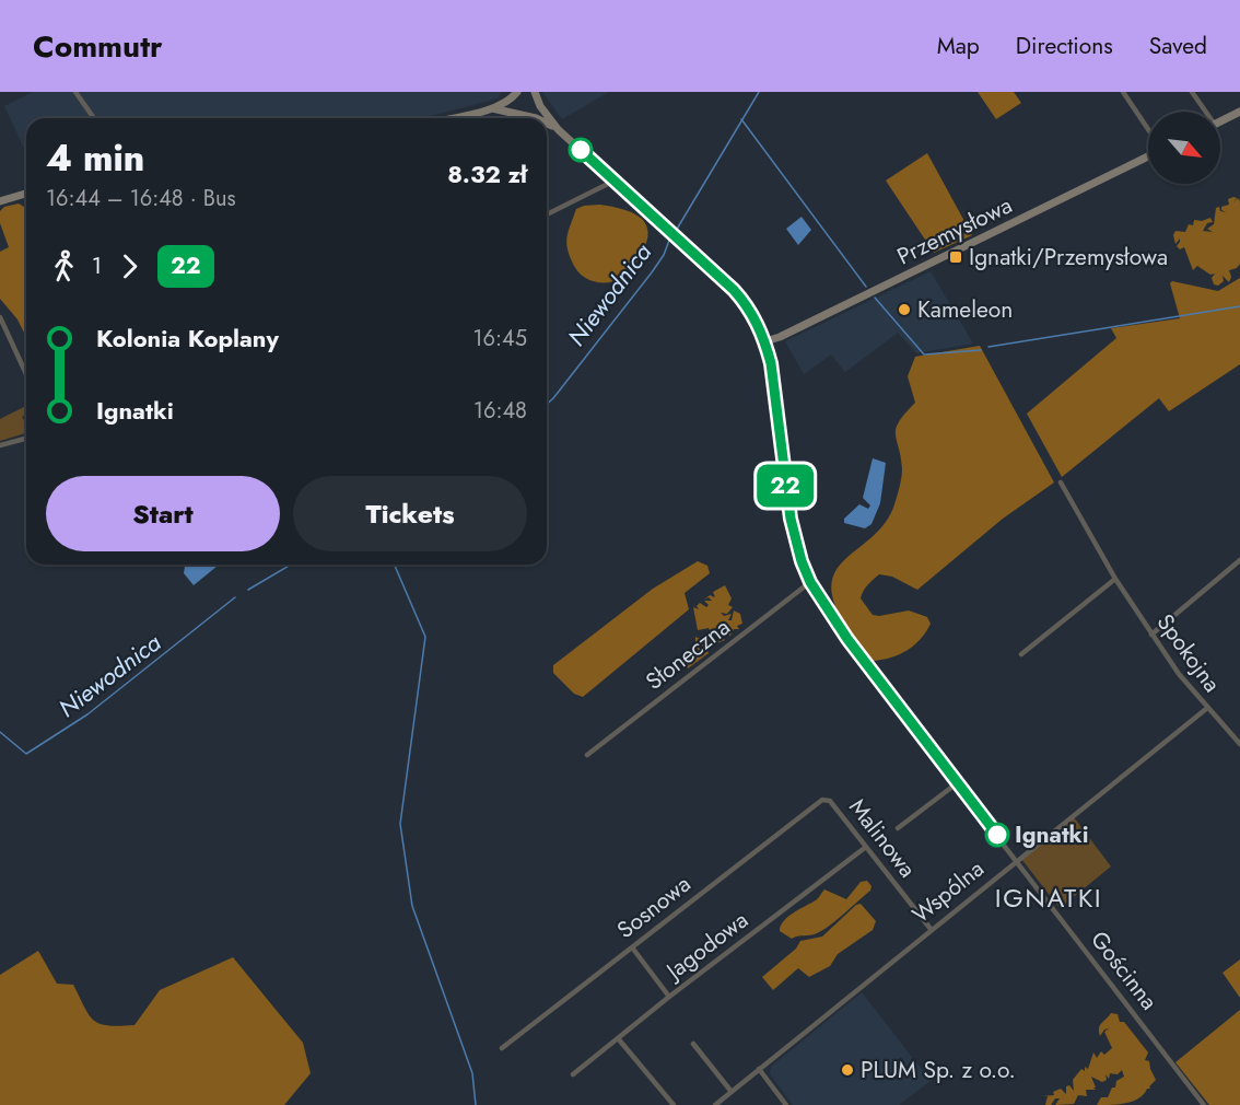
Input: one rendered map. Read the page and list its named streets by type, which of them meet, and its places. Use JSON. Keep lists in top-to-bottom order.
{
  "streets": {
    "street": [
      "Przemysłowa",
      "Spokojna",
      "Słoneczna",
      "Malinowa",
      "Wspólna",
      "Sosnowa",
      "Jagodowa",
      "Gościnna"
    ]
  },
  "crossings": [
    ["Przemysłowa", "Gościnna"],
    ["Spokojna", "Wspólna"],
    ["Słoneczna", "Gościnna"],
    ["Malinowa", "Wspólna"],
    ["Malinowa", "Sosnowa"],
    ["Malinowa", "Jagodowa"],
    ["Wspólna", "Gościnna"]
  ],
  "districts": ["IGNATKI"],
  "water": ["Niewodnica"],
  "places": {
    "transit": ["Ignatki/Przemysłowa"],
    "other": ["Kameleon", "Ignatki", "PLUM Sp. z o.o."]
  },
  "lines": ["bus line 22"],
  "north": "bottom right",
  "page": {
    "header": "Commutr",
    "nav": ["Map", "Directions", "Saved"],
    "on_map": "22",
    "heading": ["4 min", "16:44 – 16:48 · Bus", "8.32 zł"],
    "legs": ["1", "22"],
    "list": [
      {
        "name": "Kolonia Koplany",
        "value": "16:45"
      },
      {
        "name": "Ignatki",
        "value": "16:48"
      }
    ],
    "buttons": ["Start", "Tickets"]
  }
}
